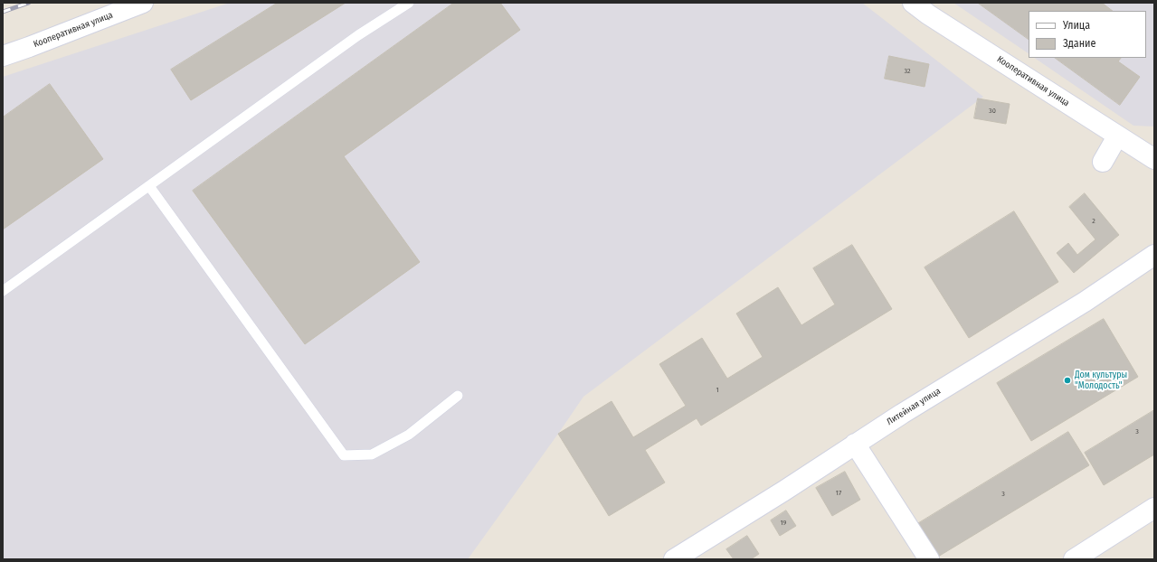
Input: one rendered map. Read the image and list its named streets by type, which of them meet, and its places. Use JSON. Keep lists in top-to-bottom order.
{
  "streets": {
    "street": ["Кооперативная улица", "Литейная улица"]
  },
  "places": ["Дом культуры \"Молодость\""],
  "house_numbers": [
    "32",
    "30",
    "2",
    "1",
    "3",
    "17",
    "3",
    "19"
  ],
  "legend": ["Улица", "Здание"]
}
